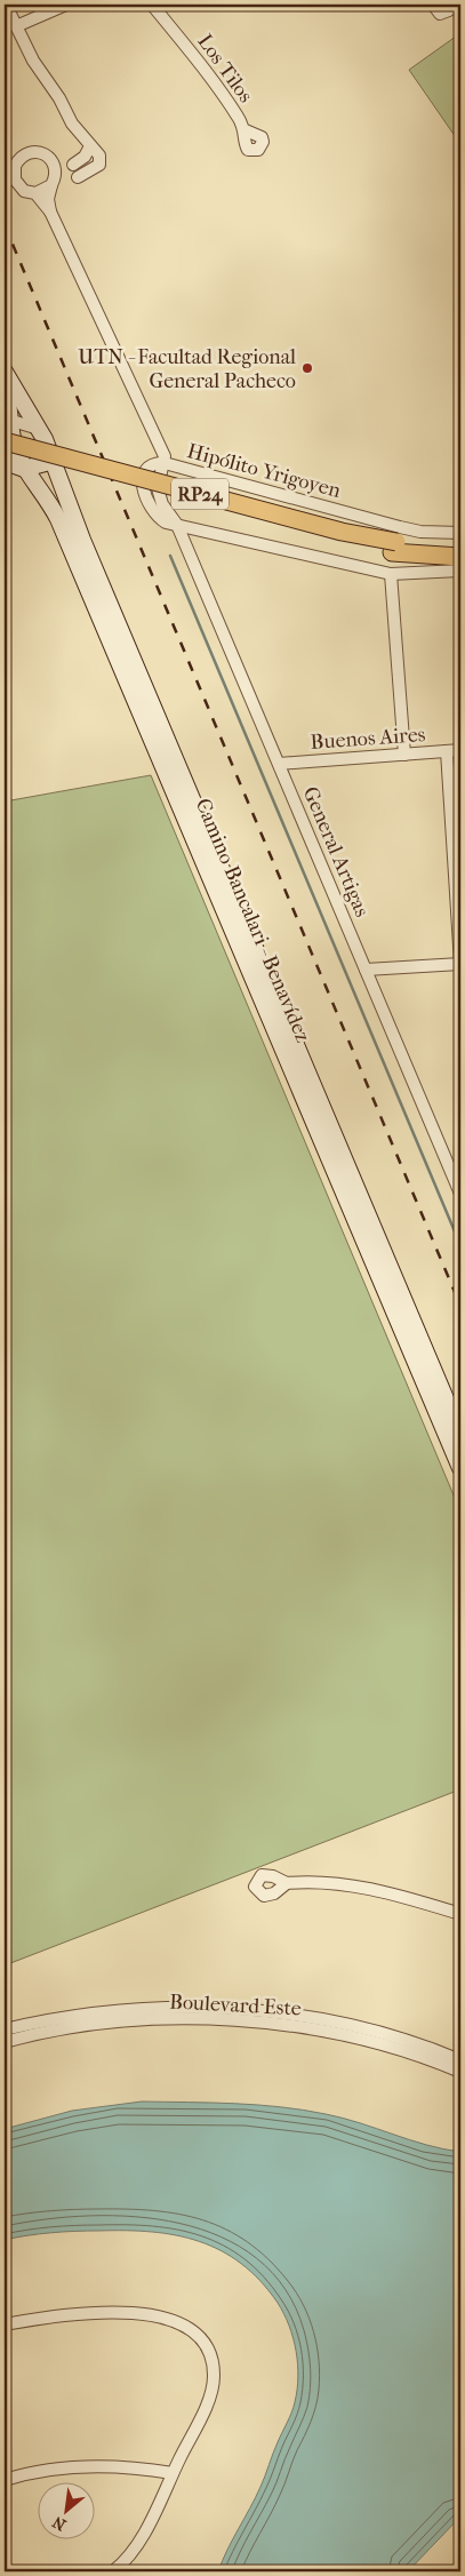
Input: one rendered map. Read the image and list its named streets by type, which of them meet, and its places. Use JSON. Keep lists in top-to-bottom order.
{
  "streets": {
    "main road": ["RP24", "Camino Bancalari - Benavídez"],
    "street": [
      "Los Tilos",
      "Hipólito Yrigoyen",
      "Buenos Aires",
      "General Artigas",
      "Boulevard Este"
    ]
  },
  "crossings": [
    ["Hipólito Yrigoyen", "General Artigas"],
    ["Buenos Aires", "General Artigas"]
  ],
  "places": ["UTN - Facultad Regional General Pacheco"],
  "north": "bottom left"
}
